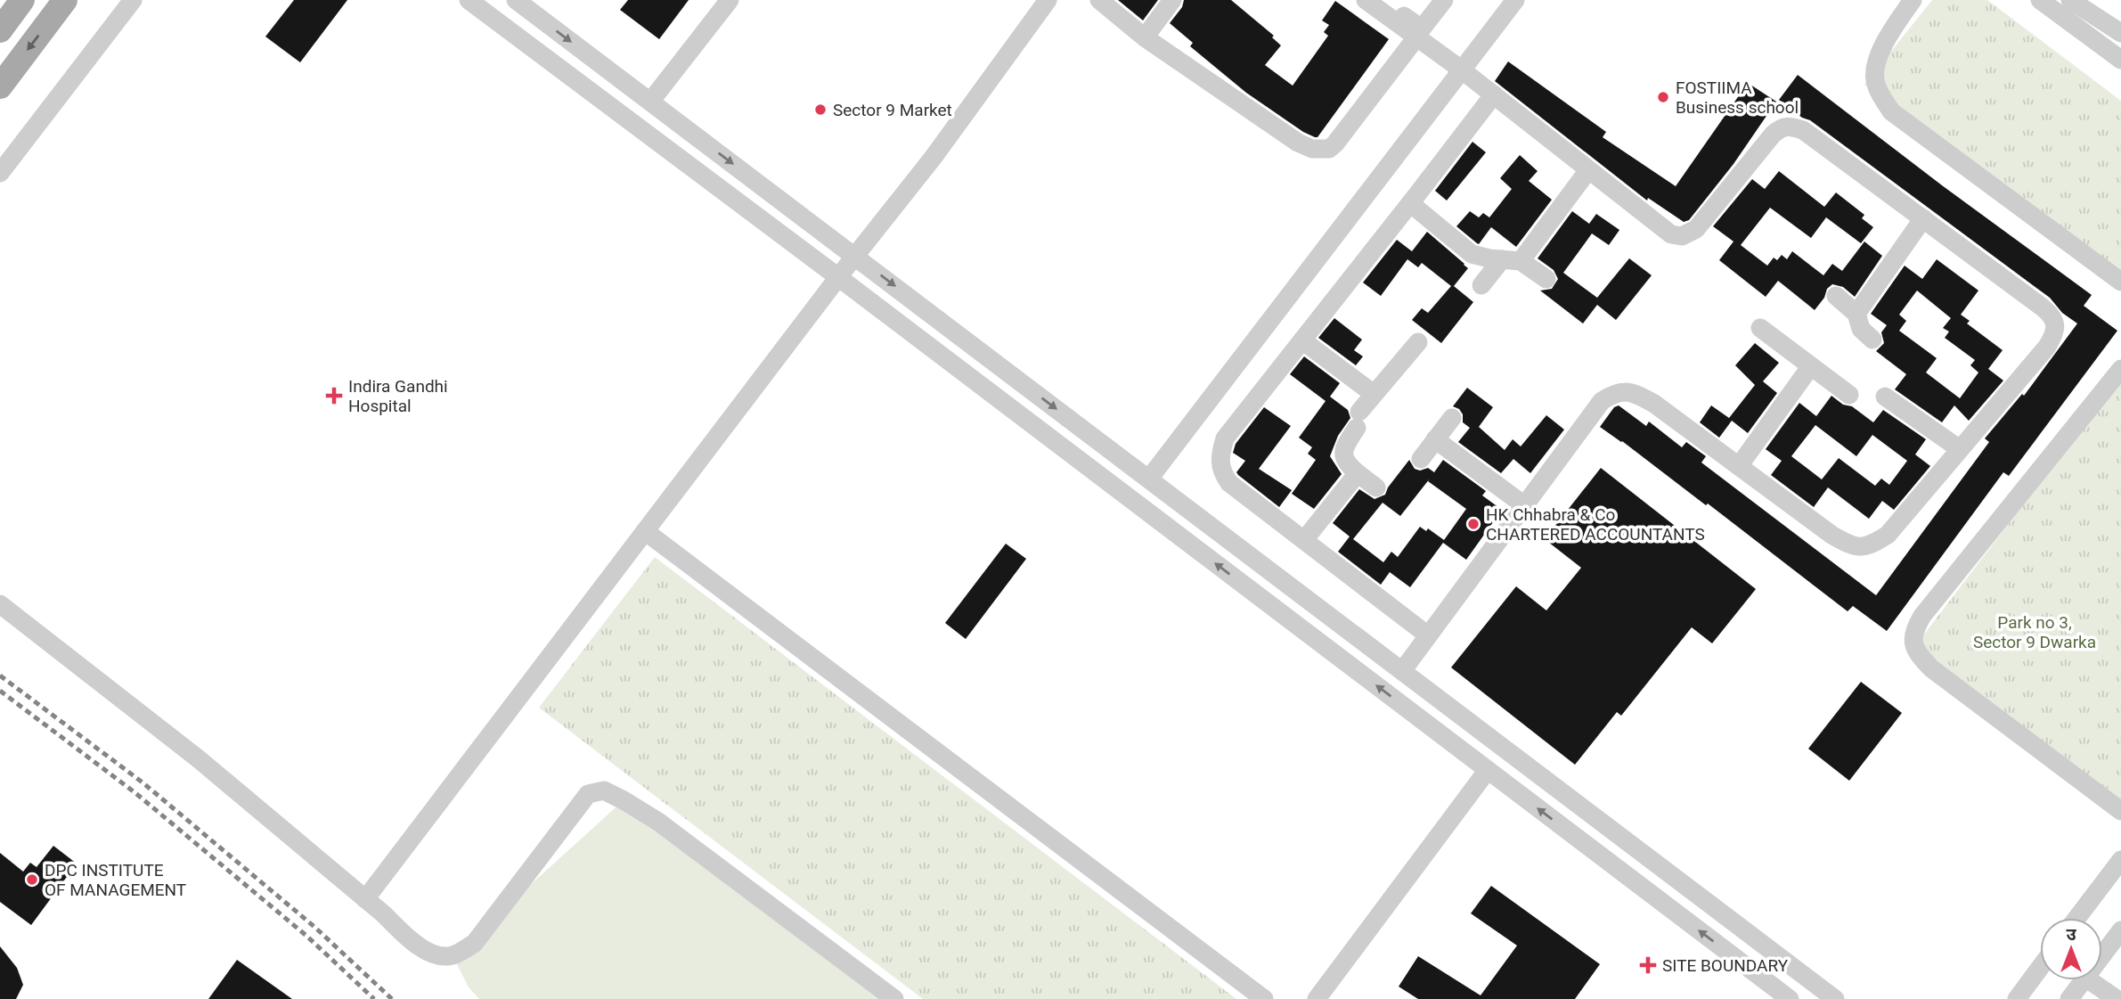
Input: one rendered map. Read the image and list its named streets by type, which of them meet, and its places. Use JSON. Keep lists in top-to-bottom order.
{
  "parks": ["Park no 3, Sector 9 Dwarka"],
  "places": {
    "other": [
      "FOSTIIMA Business school",
      "Sector 9 Market",
      "HK Chhabra & Co CHARTERED ACCOUNTANTS",
      "DPC INSTITUTE OF MANAGEMENT"
    ],
    "health": ["Indira Gandhi Hospital", "SITE BOUNDARY"]
  },
  "north": "top"
}
